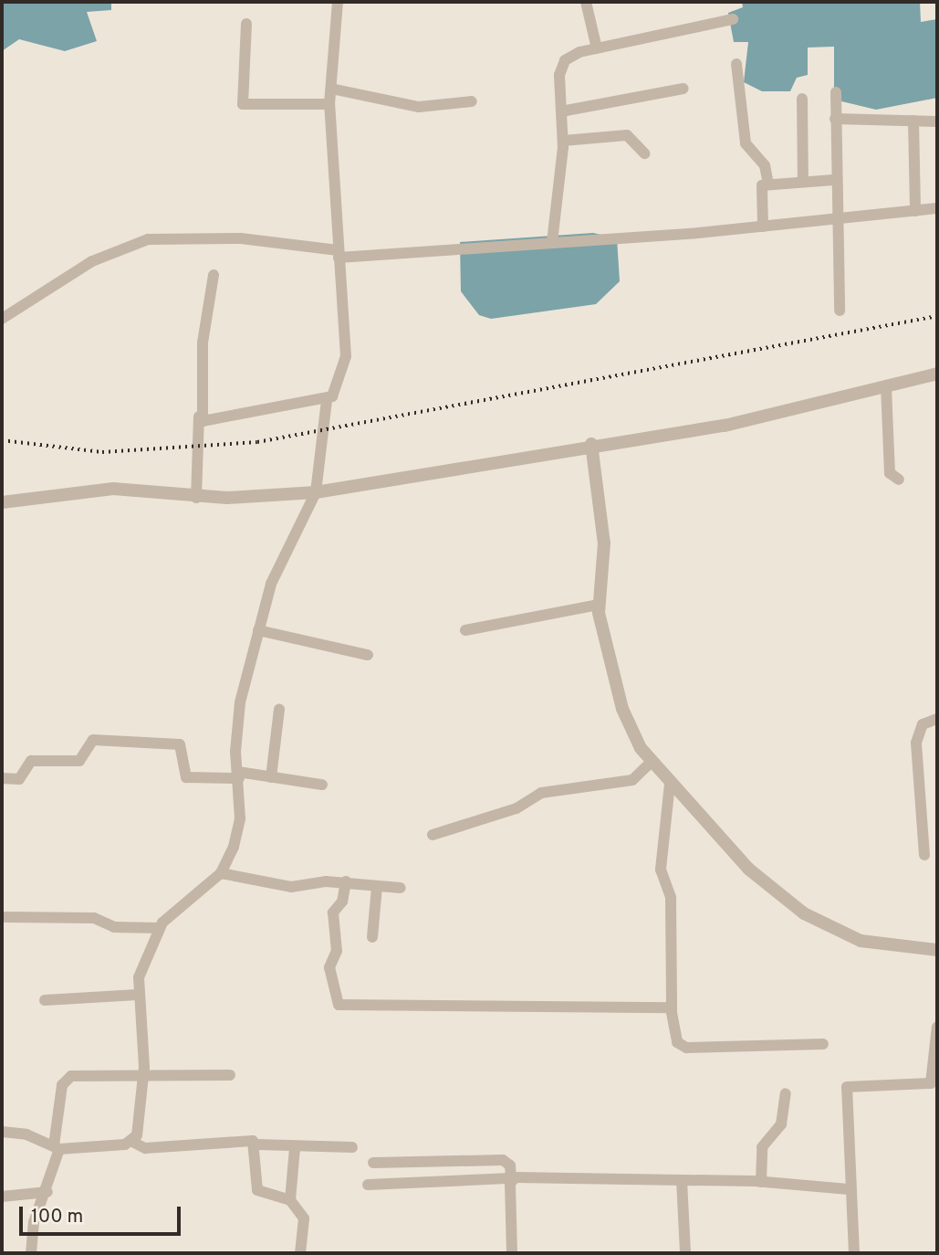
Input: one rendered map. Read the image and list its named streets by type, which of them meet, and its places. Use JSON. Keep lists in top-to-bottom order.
{
  "scale_bar": "100 m"
}
